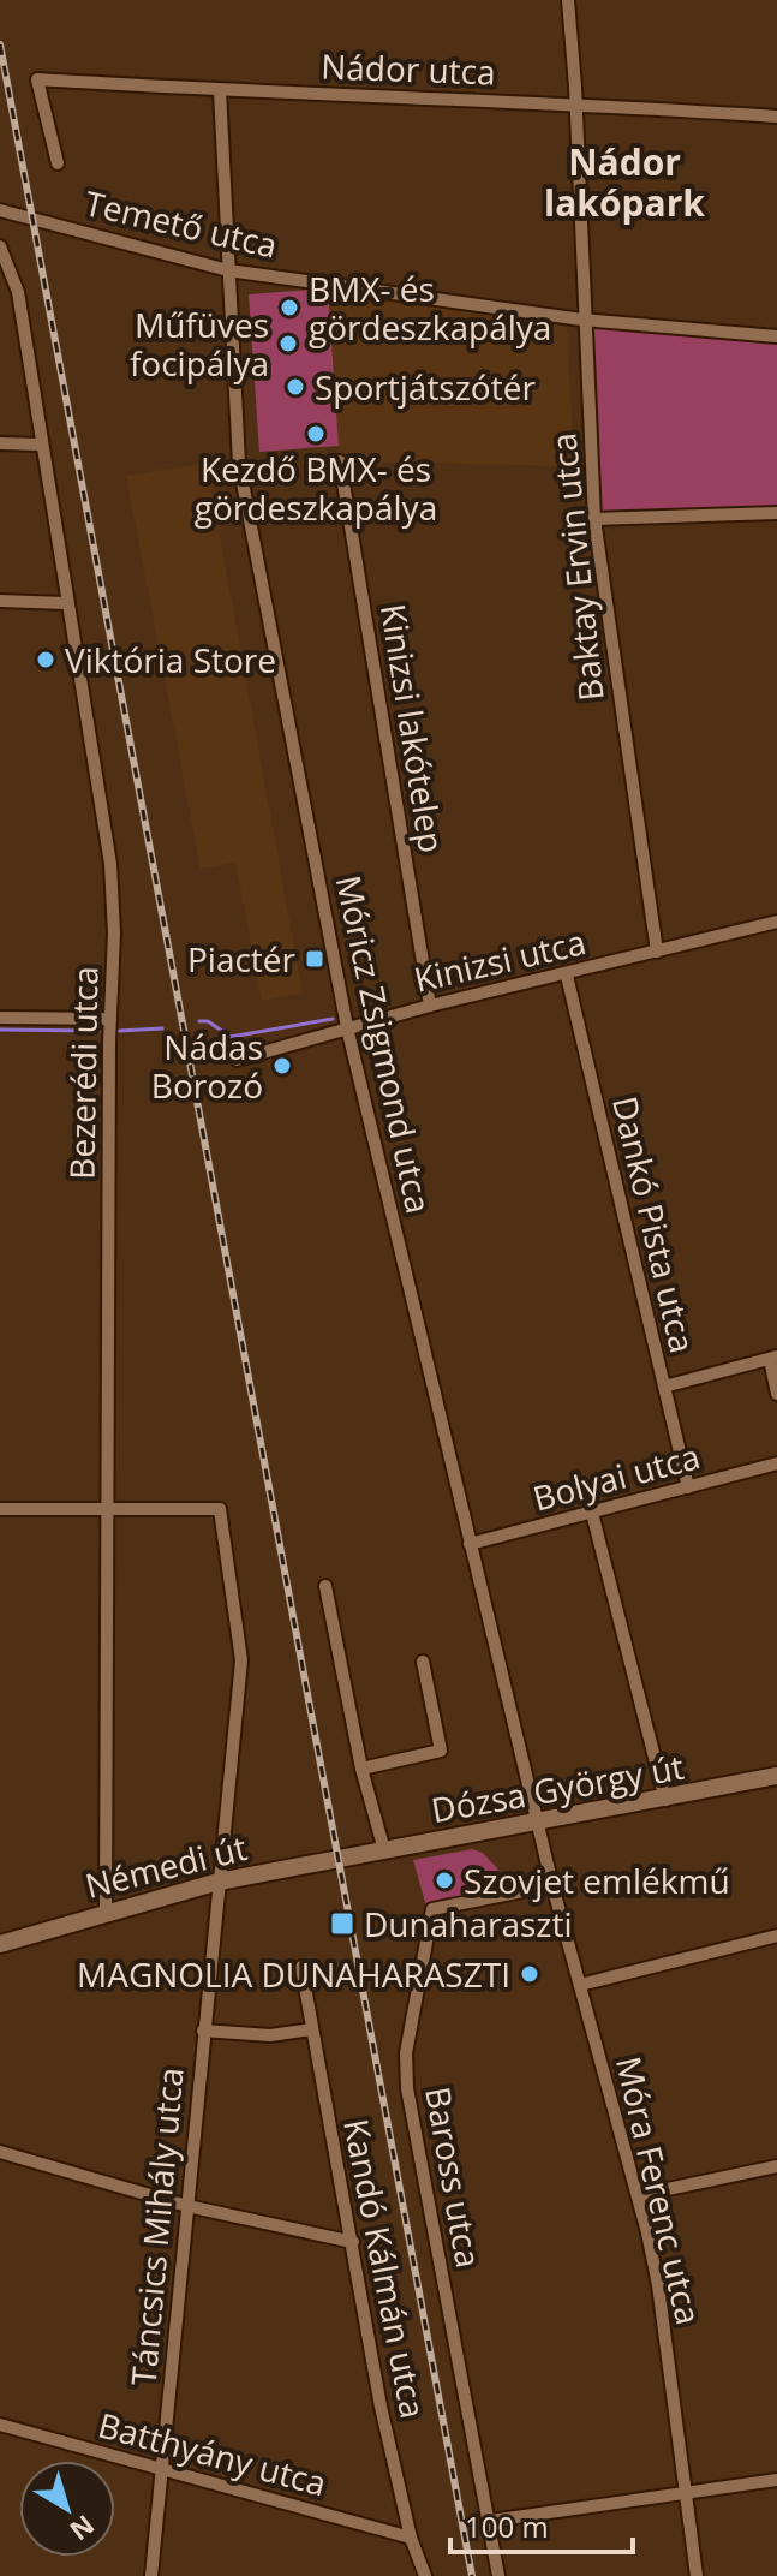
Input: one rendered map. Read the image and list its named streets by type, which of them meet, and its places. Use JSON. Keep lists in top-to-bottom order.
{
  "streets": {
    "main road": ["Dózsa György út", "Némedi út"],
    "street": [
      "Nádor utca",
      "Temető utca",
      "Baktay Ervin utca",
      "Kinizsi lakótelep",
      "Kinizsi utca",
      "Móricz Zsigmond utca",
      "Bezerédi utca",
      "Dankó Pista utca",
      "Bolyai utca",
      "Baross utca",
      "Móra Ferenc utca",
      "Táncsics Mihály utca",
      "Kandó Kálmán utca",
      "Batthyány utca"
    ]
  },
  "crossings": [
    ["Nádor utca", "Baktay Ervin utca"],
    ["Nádor utca", "Móricz Zsigmond utca"],
    ["Temető utca", "Baktay Ervin utca"],
    ["Temető utca", "Móricz Zsigmond utca"],
    ["Baktay Ervin utca", "Kinizsi utca"],
    ["Kinizsi lakótelep", "Kinizsi utca"],
    ["Kinizsi utca", "Móricz Zsigmond utca"],
    ["Kinizsi utca", "Dankó Pista utca"],
    ["Móricz Zsigmond utca", "Bolyai utca"],
    ["Móricz Zsigmond utca", "Dózsa György út"],
    ["Móricz Zsigmond utca", "Móra Ferenc utca"],
    ["Bezerédi utca", "Némedi út"],
    ["Bezerédi utca", "Táncsics Mihály utca"],
    ["Dankó Pista utca", "Bolyai utca"],
    ["Dózsa György út", "Némedi út"],
    ["Dózsa György út", "Móra Ferenc utca"],
    ["Némedi út", "Táncsics Mihály utca"],
    ["Baross utca", "Móra Ferenc utca"],
    ["Táncsics Mihály utca", "Batthyány utca"],
    ["Kandó Kálmán utca", "Batthyány utca"]
  ],
  "districts": ["Nádor lakópark"],
  "places": {
    "other": [
      "BMX- és gördeszkapálya",
      "Műfüves focipálya",
      "Sportjátszótér",
      "Kezdő BMX- és gördeszkapálya",
      "Viktória Store",
      "Nádas Borozó",
      "Szovjet emlékmű",
      "MAGNOLIA DUNAHARASZTI"
    ],
    "transit": ["Piactér", "Dunaharaszti"]
  },
  "scale_bar": "100 m",
  "north": "bottom right"
}
